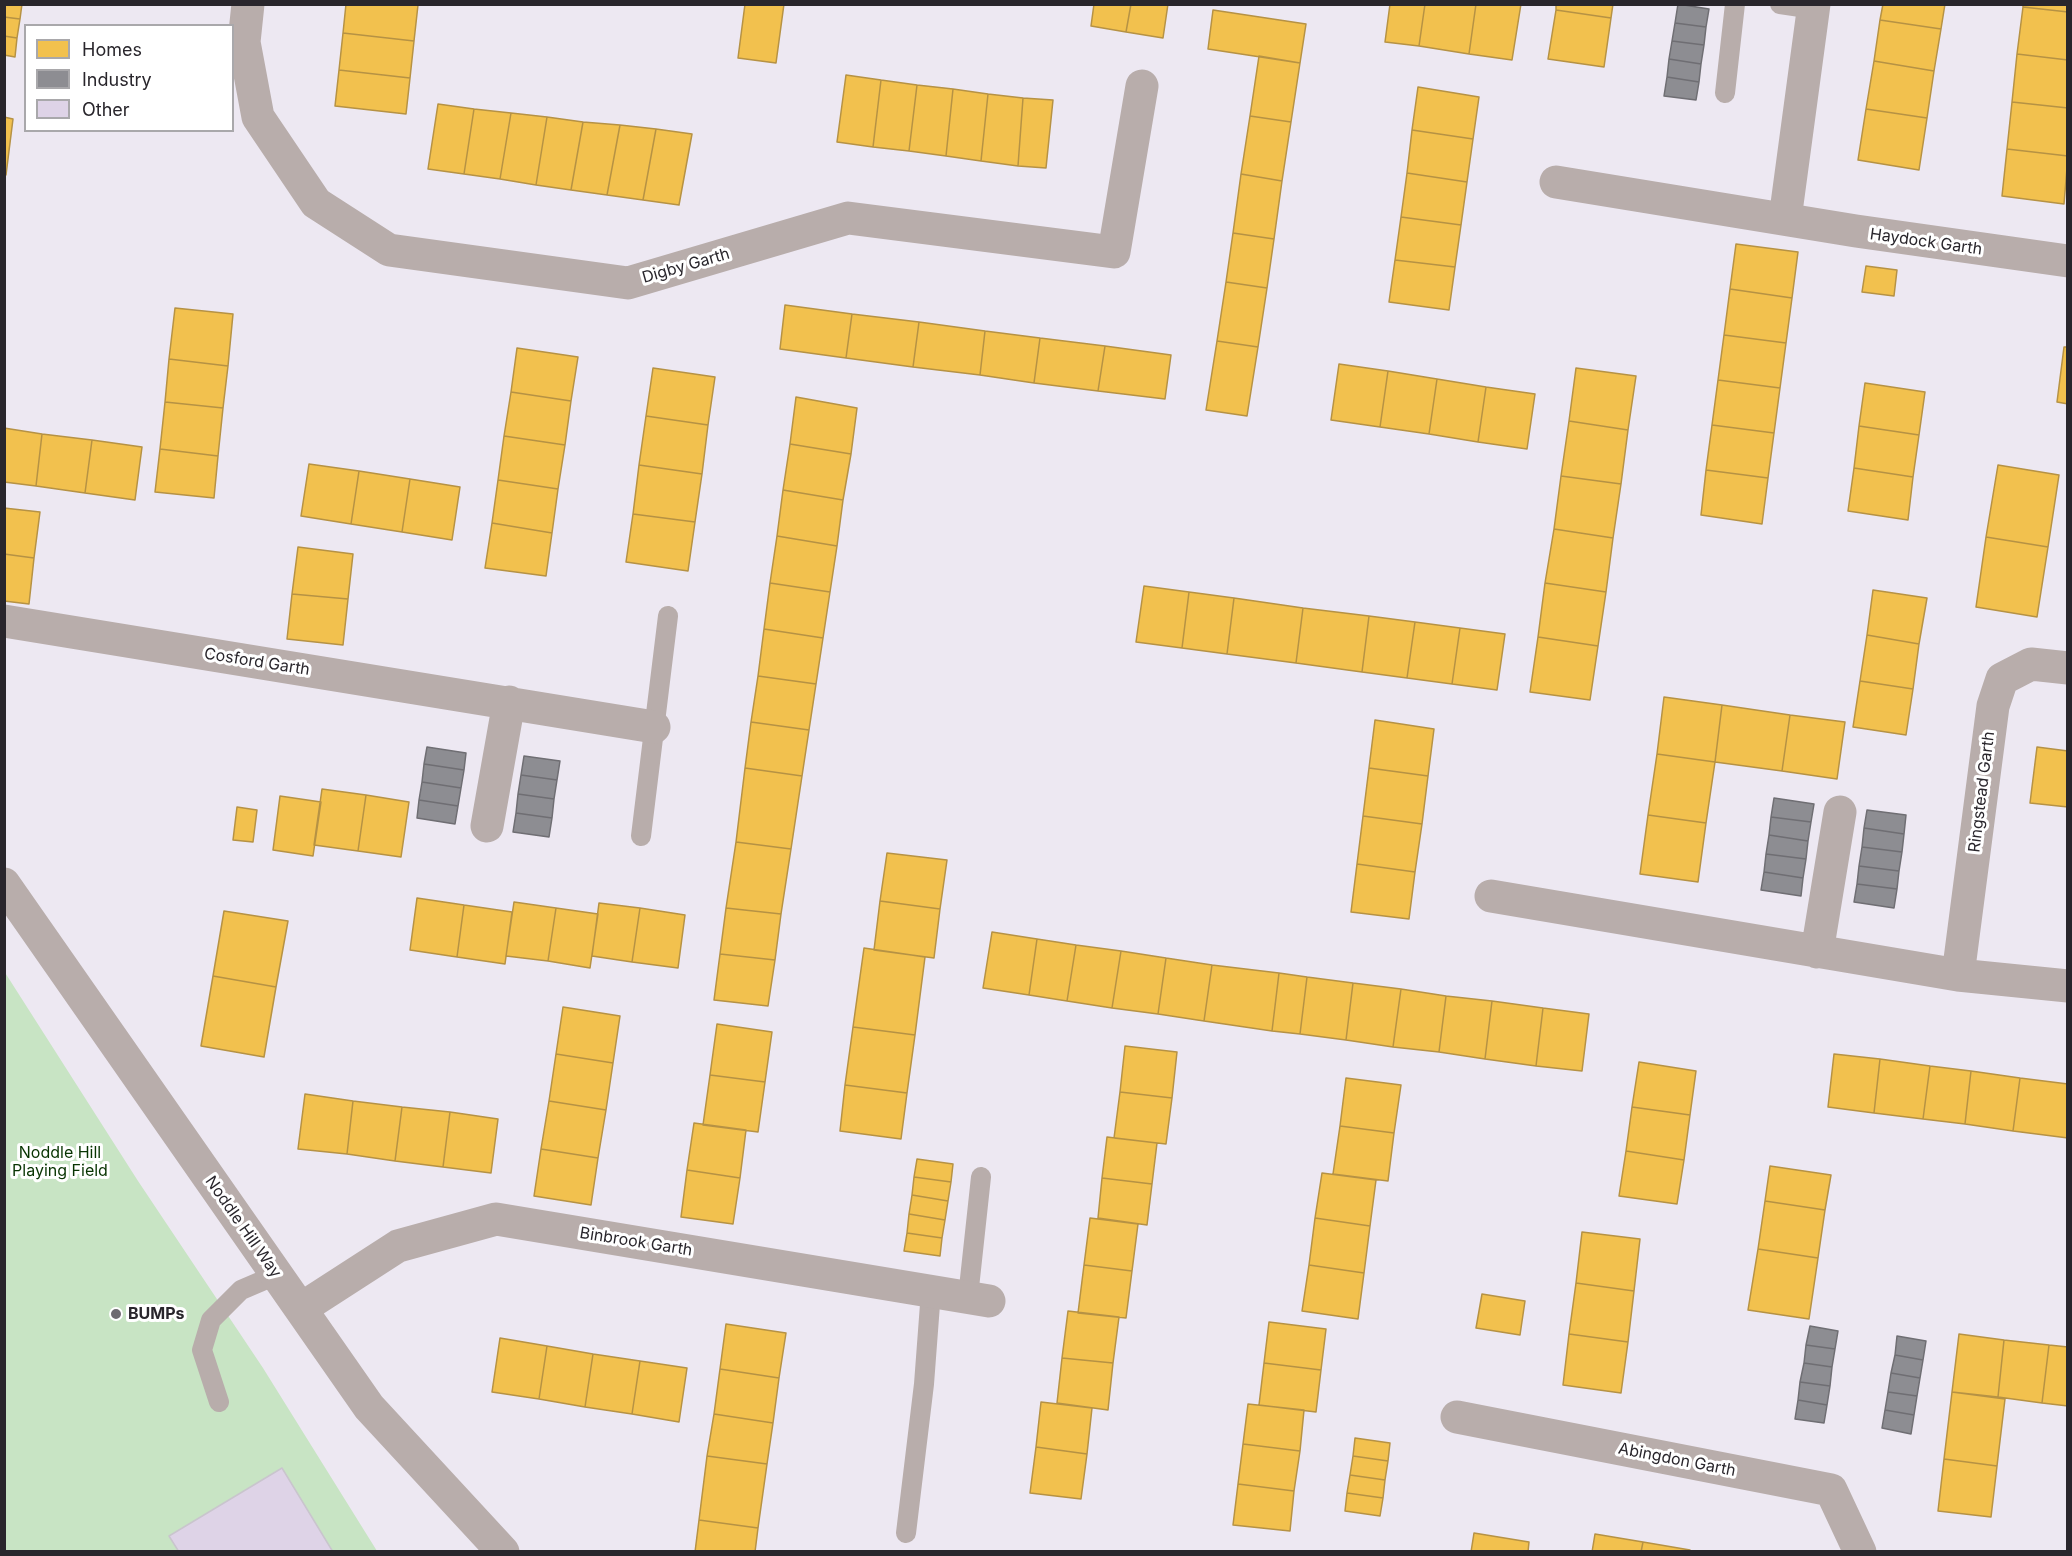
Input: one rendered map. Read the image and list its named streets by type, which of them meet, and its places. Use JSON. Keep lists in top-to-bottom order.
{
  "streets": {
    "street": [
      "Haydock Garth",
      "Digby Garth",
      "Cosford Garth",
      "Ringstead Garth",
      "Noddle Hill Way",
      "Binbrook Garth",
      "Abingdon Garth"
    ]
  },
  "crossings": [
    ["Noddle Hill Way", "Binbrook Garth"]
  ],
  "parks": ["Noddle Hill Playing Field"],
  "places": ["BUMPs"],
  "legend": ["Homes", "Industry", "Other"]
}
